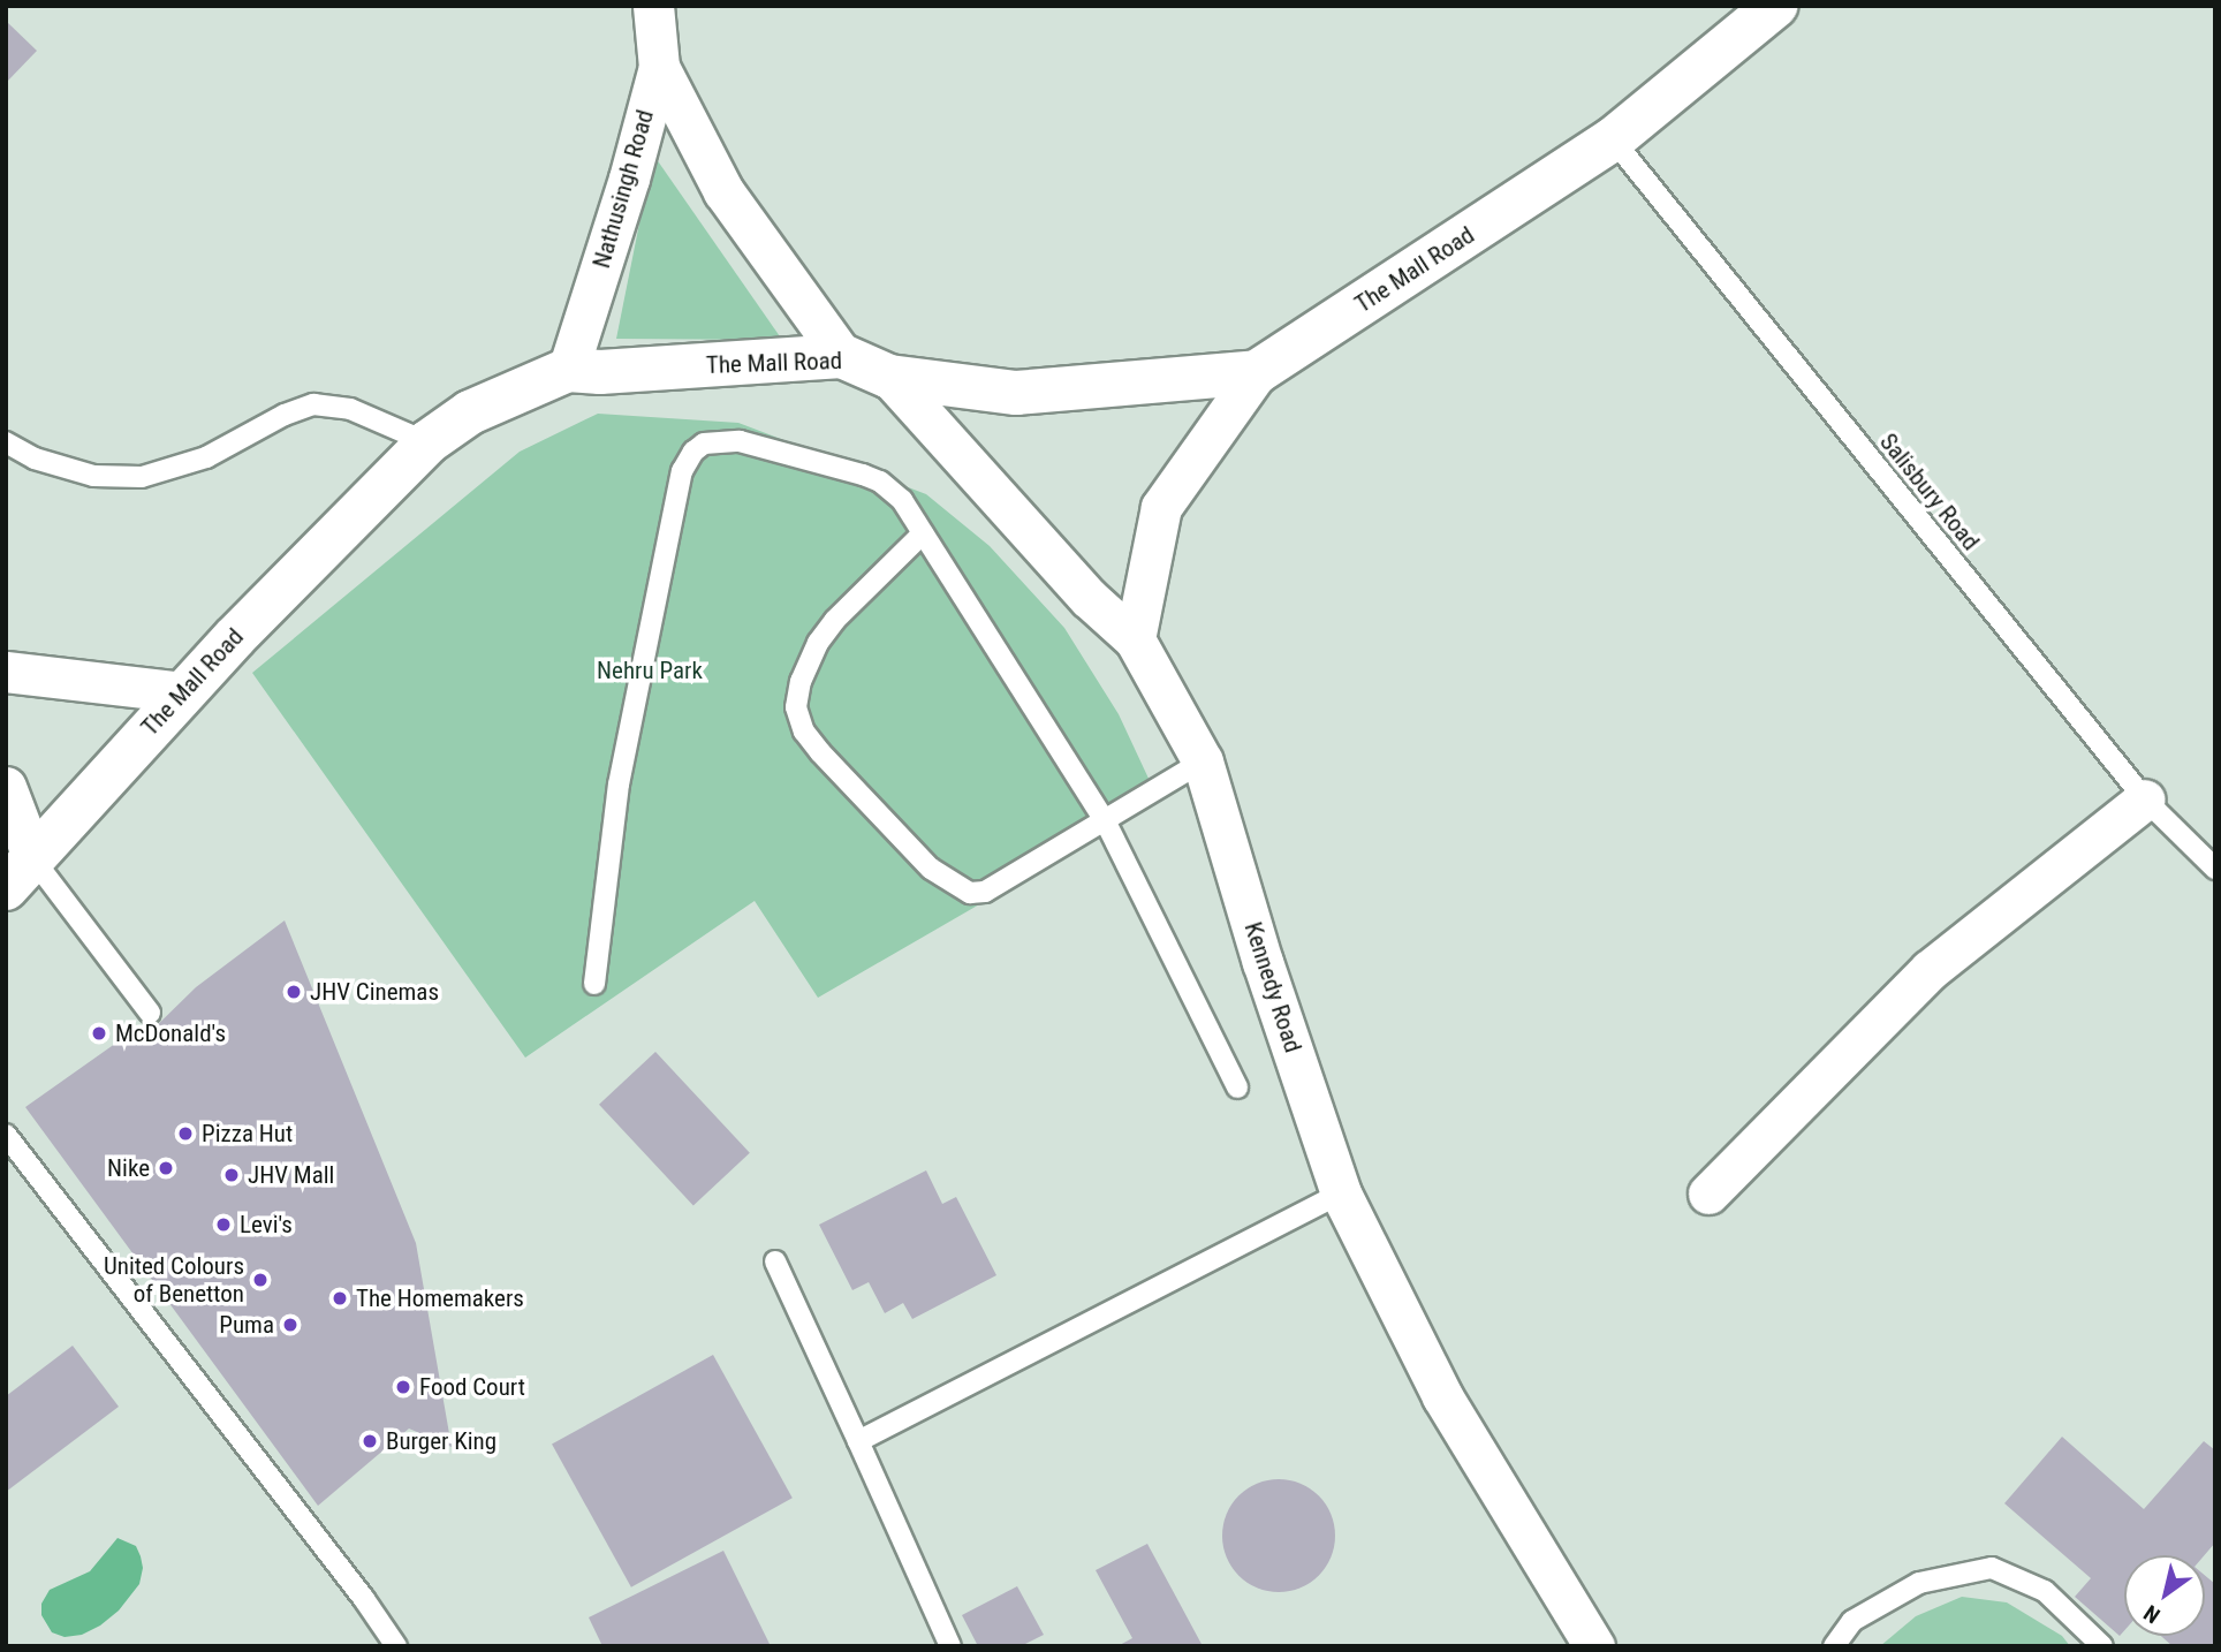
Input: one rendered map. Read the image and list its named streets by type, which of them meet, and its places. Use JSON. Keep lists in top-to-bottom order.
{
  "streets": {
    "street": ["Nathusingh Road", "The Mall Road", "Kennedy Road"],
    "lane": ["Salisbury Road"]
  },
  "crossings": [
    ["Nathusingh Road", "The Mall Road"],
    ["The Mall Road", "Salisbury Road"],
    ["The Mall Road", "Kennedy Road"]
  ],
  "parks": ["Nehru Park"],
  "places": [
    "JHV Cinemas",
    "McDonald's",
    "Pizza Hut",
    "Nike",
    "JHV Mall",
    "Levi's",
    "United Colours of Benetton",
    "The Homemakers",
    "Puma",
    "Food Court",
    "Burger King"
  ],
  "north": "bottom left"
}
